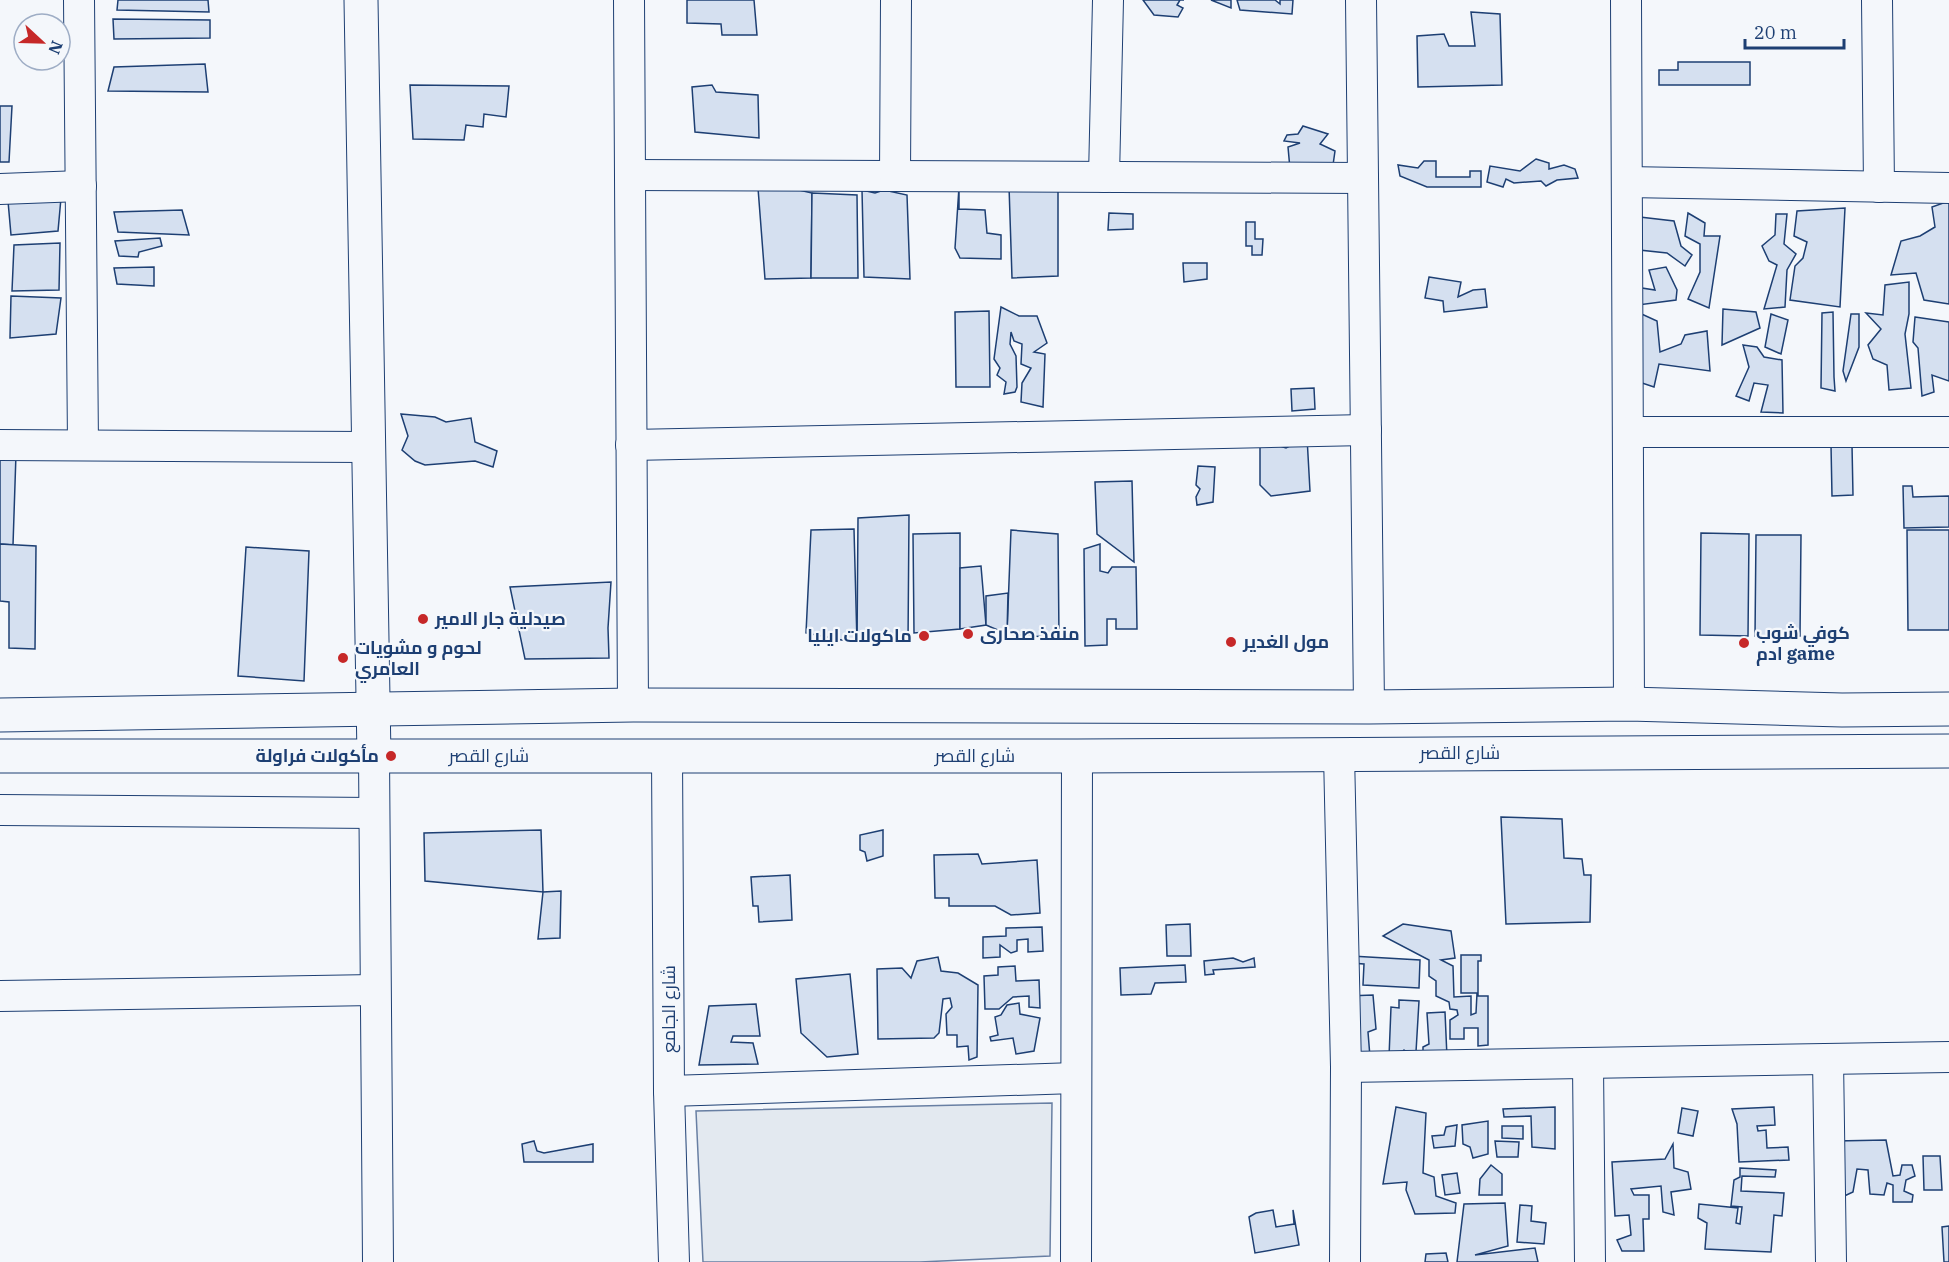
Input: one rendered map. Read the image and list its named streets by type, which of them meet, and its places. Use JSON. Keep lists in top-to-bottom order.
{
  "streets": {
    "street": ["شارع القصر", "شارع الجامع"]
  },
  "crossings": [
    ["شارع القصر", "شارع الجامع"]
  ],
  "places": [
    "صيدلية جار الامير",
    "منفذ صحارى",
    "ماكولات ايليا",
    "مول الغدير",
    "كوفي شوب ادم game",
    "لحوم و مشويات العامري",
    "مأكولات فراولة"
  ],
  "scale_bar": "20 m",
  "north": "right"
}
